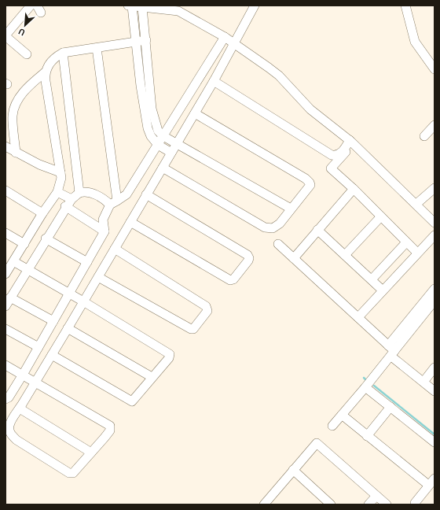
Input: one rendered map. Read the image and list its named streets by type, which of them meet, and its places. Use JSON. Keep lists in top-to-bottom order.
{
  "north": "bottom left"
}
